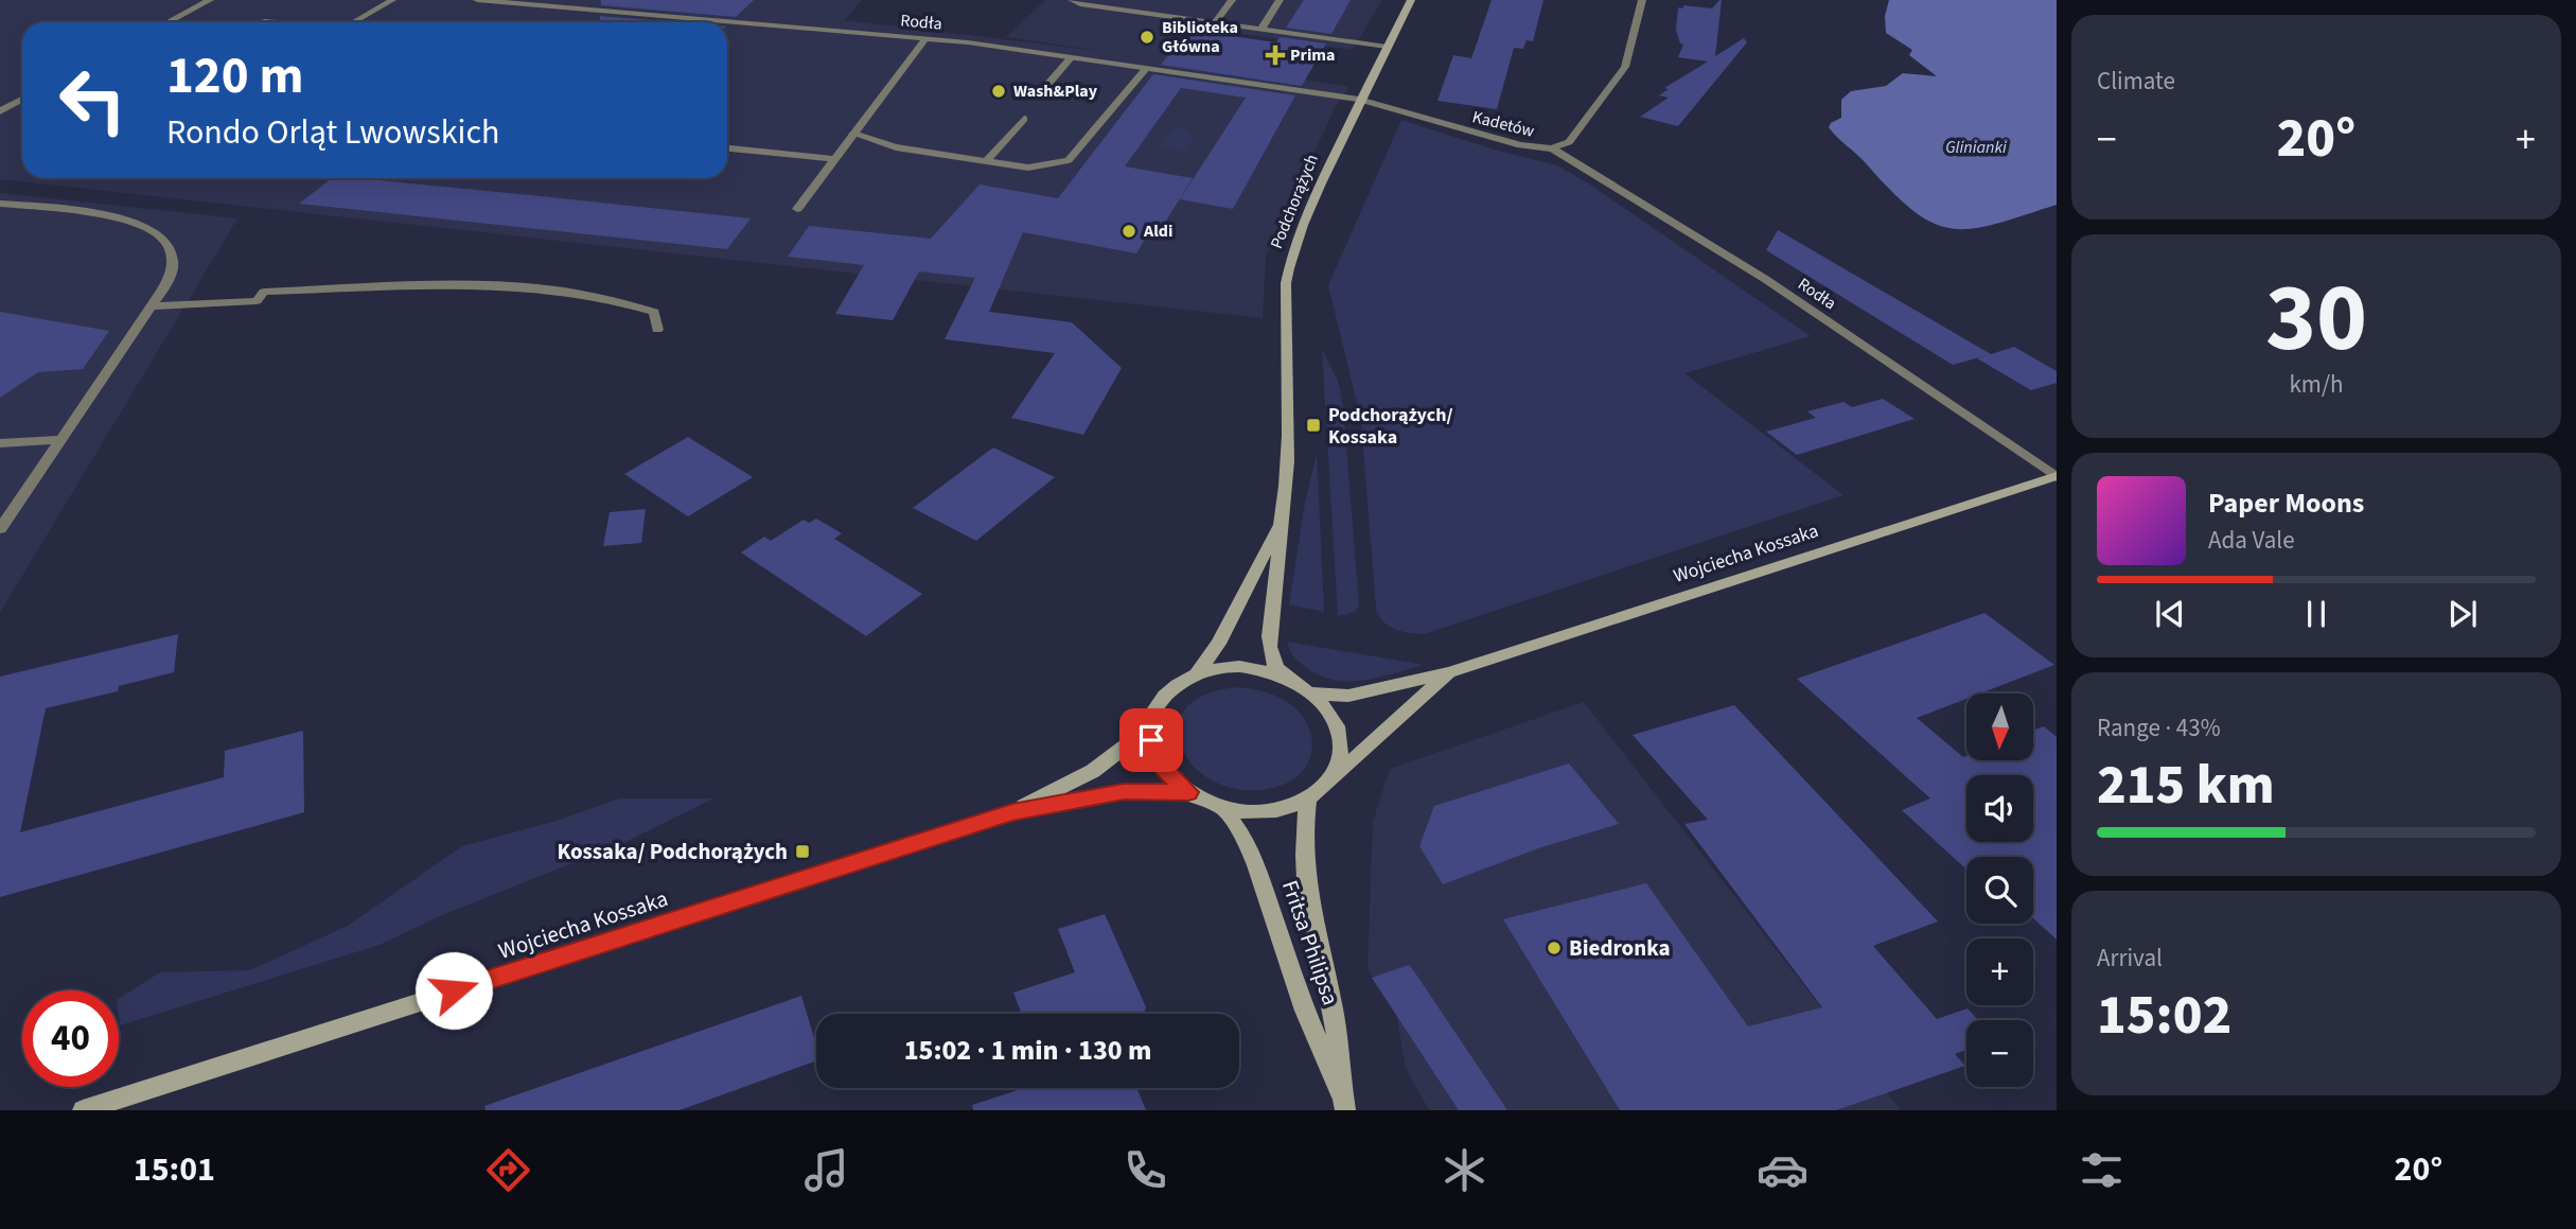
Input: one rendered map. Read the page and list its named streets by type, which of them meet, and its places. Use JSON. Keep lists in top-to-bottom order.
{
  "streets": {
    "street": [
      "Rodła",
      "Kadetów",
      "Podchorążych",
      "Wojciecha Kossaka",
      "Fritsa Philipsa"
    ]
  },
  "crossings": [
    ["Rodła", "Kadetów"],
    ["Rodła", "Podchorążych"],
    ["Rodła", "Wojciecha Kossaka"],
    ["Kadetów", "Podchorążych"],
    ["Podchorążych", "Wojciecha Kossaka"],
    ["Podchorążych", "Fritsa Philipsa"],
    ["Wojciecha Kossaka", "Fritsa Philipsa"]
  ],
  "water": ["Glinianki"],
  "places": {
    "other": [
      "Biblioteka Główna",
      "Wash&Play",
      "Aldi",
      "Biedronka"
    ],
    "health": ["Prima"],
    "transit": ["Podchorążych/ Kossaka", "Kossaka/ Podchorążych"]
  },
  "north": "bottom",
  "page": {
    "tile": [
      "Climate",
      ["30", "km/h"],
      ["Range · 43%", "215 km"],
      ["Arrival", "15:02"]
    ],
    "turn": ["120 m", "Rondo Orląt Lwowskich"],
    "heat": ["−", "20°", "+"],
    "song": ["Paper Moons", "Ada Vale"],
    "map_buttons": ["+", "−"],
    "limit": "40",
    "trip": "15:02 · 1 min · 130 m",
    "tabs": ["15:01", "20°"]
  }
}
